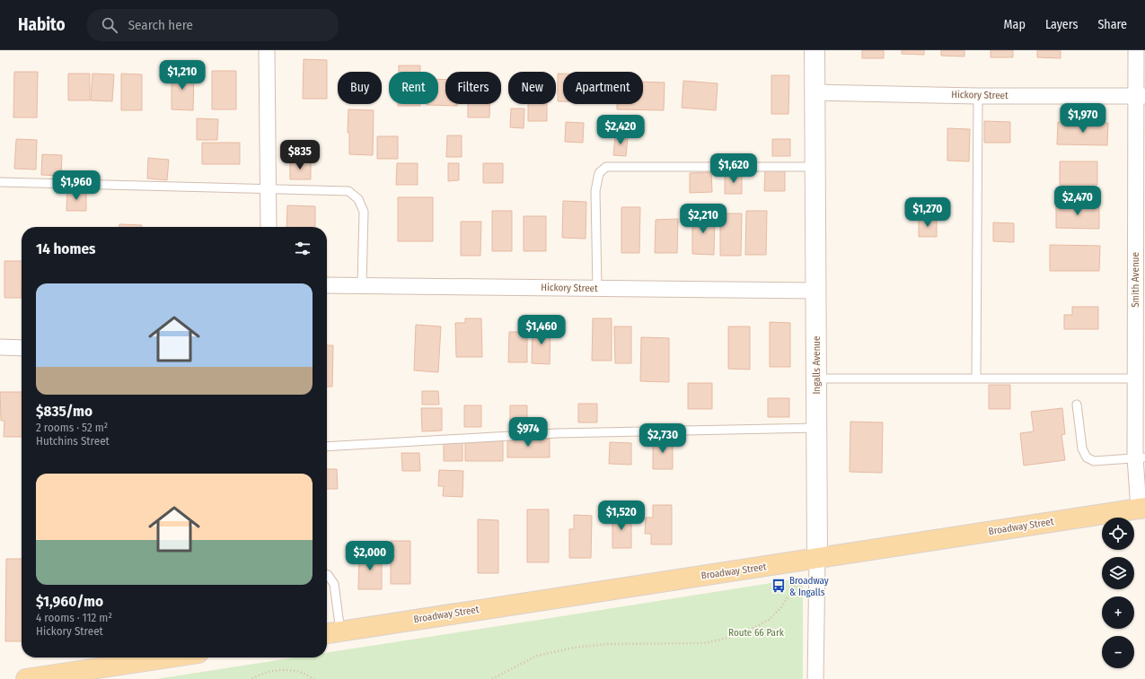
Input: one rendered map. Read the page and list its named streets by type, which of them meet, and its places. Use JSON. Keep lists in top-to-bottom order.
{
  "streets": {
    "main road": ["Broadway Street"],
    "street": ["Hickory Street", "Smith Avenue", "Ingalls Avenue"]
  },
  "crossings": [
    ["Hickory Street", "Smith Avenue"],
    ["Hickory Street", "Ingalls Avenue"],
    ["Smith Avenue", "Broadway Street"],
    ["Ingalls Avenue", "Broadway Street"]
  ],
  "parks": ["Route 66 Park"],
  "places": {
    "bus stop": ["Broadway & Ingalls"]
  },
  "page": {
    "header": "Habito",
    "search": "Search here",
    "nav": ["Map", "Layers", "Share"],
    "price": [
      "$1,210",
      "$1,970",
      "$2,420",
      "$835",
      "$1,620",
      "$1,960",
      "$2,470",
      "$1,270",
      "$2,210",
      "$1,460",
      "$974",
      "$2,730",
      "$1,520",
      "$2,000"
    ],
    "chip": [
      "Buy",
      "Rent",
      "Filters",
      "New",
      "Apartment"
    ],
    "heading": "14 homes",
    "list": [
      {
        "name": "$835/mo",
        "note": "2 rooms · 52 m² · Hutchins Street"
      },
      {
        "name": "$1,960/mo",
        "note": "4 rooms · 112 m² · Hickory Street"
      }
    ],
    "map_buttons": ["+", "−"]
  }
}
